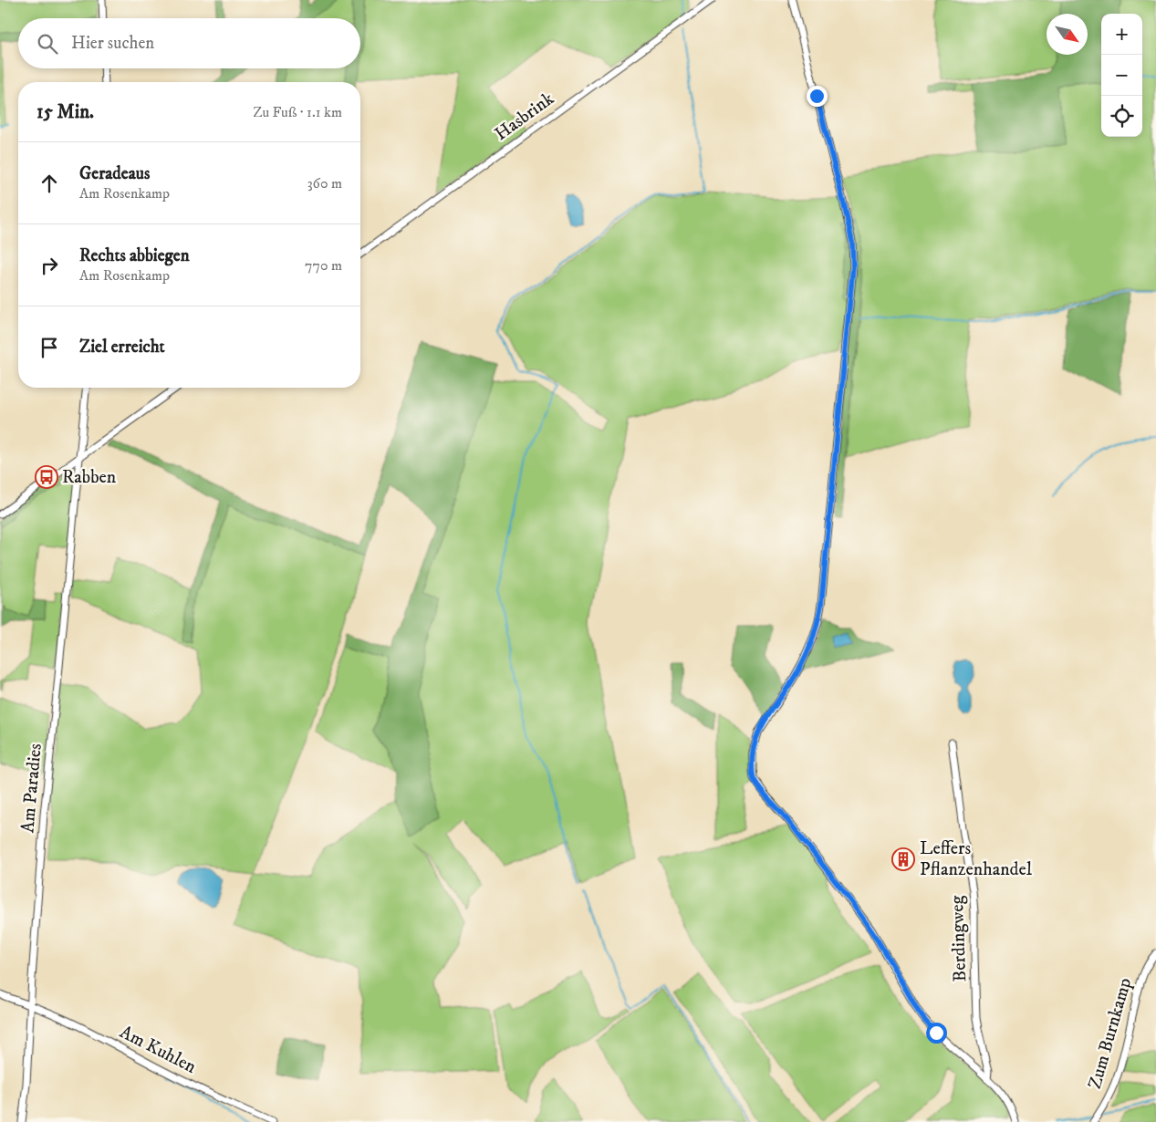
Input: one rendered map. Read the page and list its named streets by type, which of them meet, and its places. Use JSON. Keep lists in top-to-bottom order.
{
  "streets": {
    "street": [
      "Hasbrink",
      "Am Paradies",
      "Berdingweg",
      "Zum Burnkamp",
      "Am Kuhlen"
    ]
  },
  "crossings": [
    ["Am Paradies", "Am Kuhlen"]
  ],
  "places": {
    "bus stop": ["Rabben"],
    "building": ["Leffers Pflanzenhandel"]
  },
  "north": "bottom right",
  "page": {
    "map_buttons": ["+", "−"],
    "search": "Hier suchen",
    "heading": ["15 Min.", "Zu Fuß · 1.1 km"],
    "list": [
      ["Geradeaus", "Am Rosenkamp", "360 m"],
      ["Rechts abbiegen", "Am Rosenkamp", "770 m"],
      "Ziel erreicht"
    ]
  }
}
